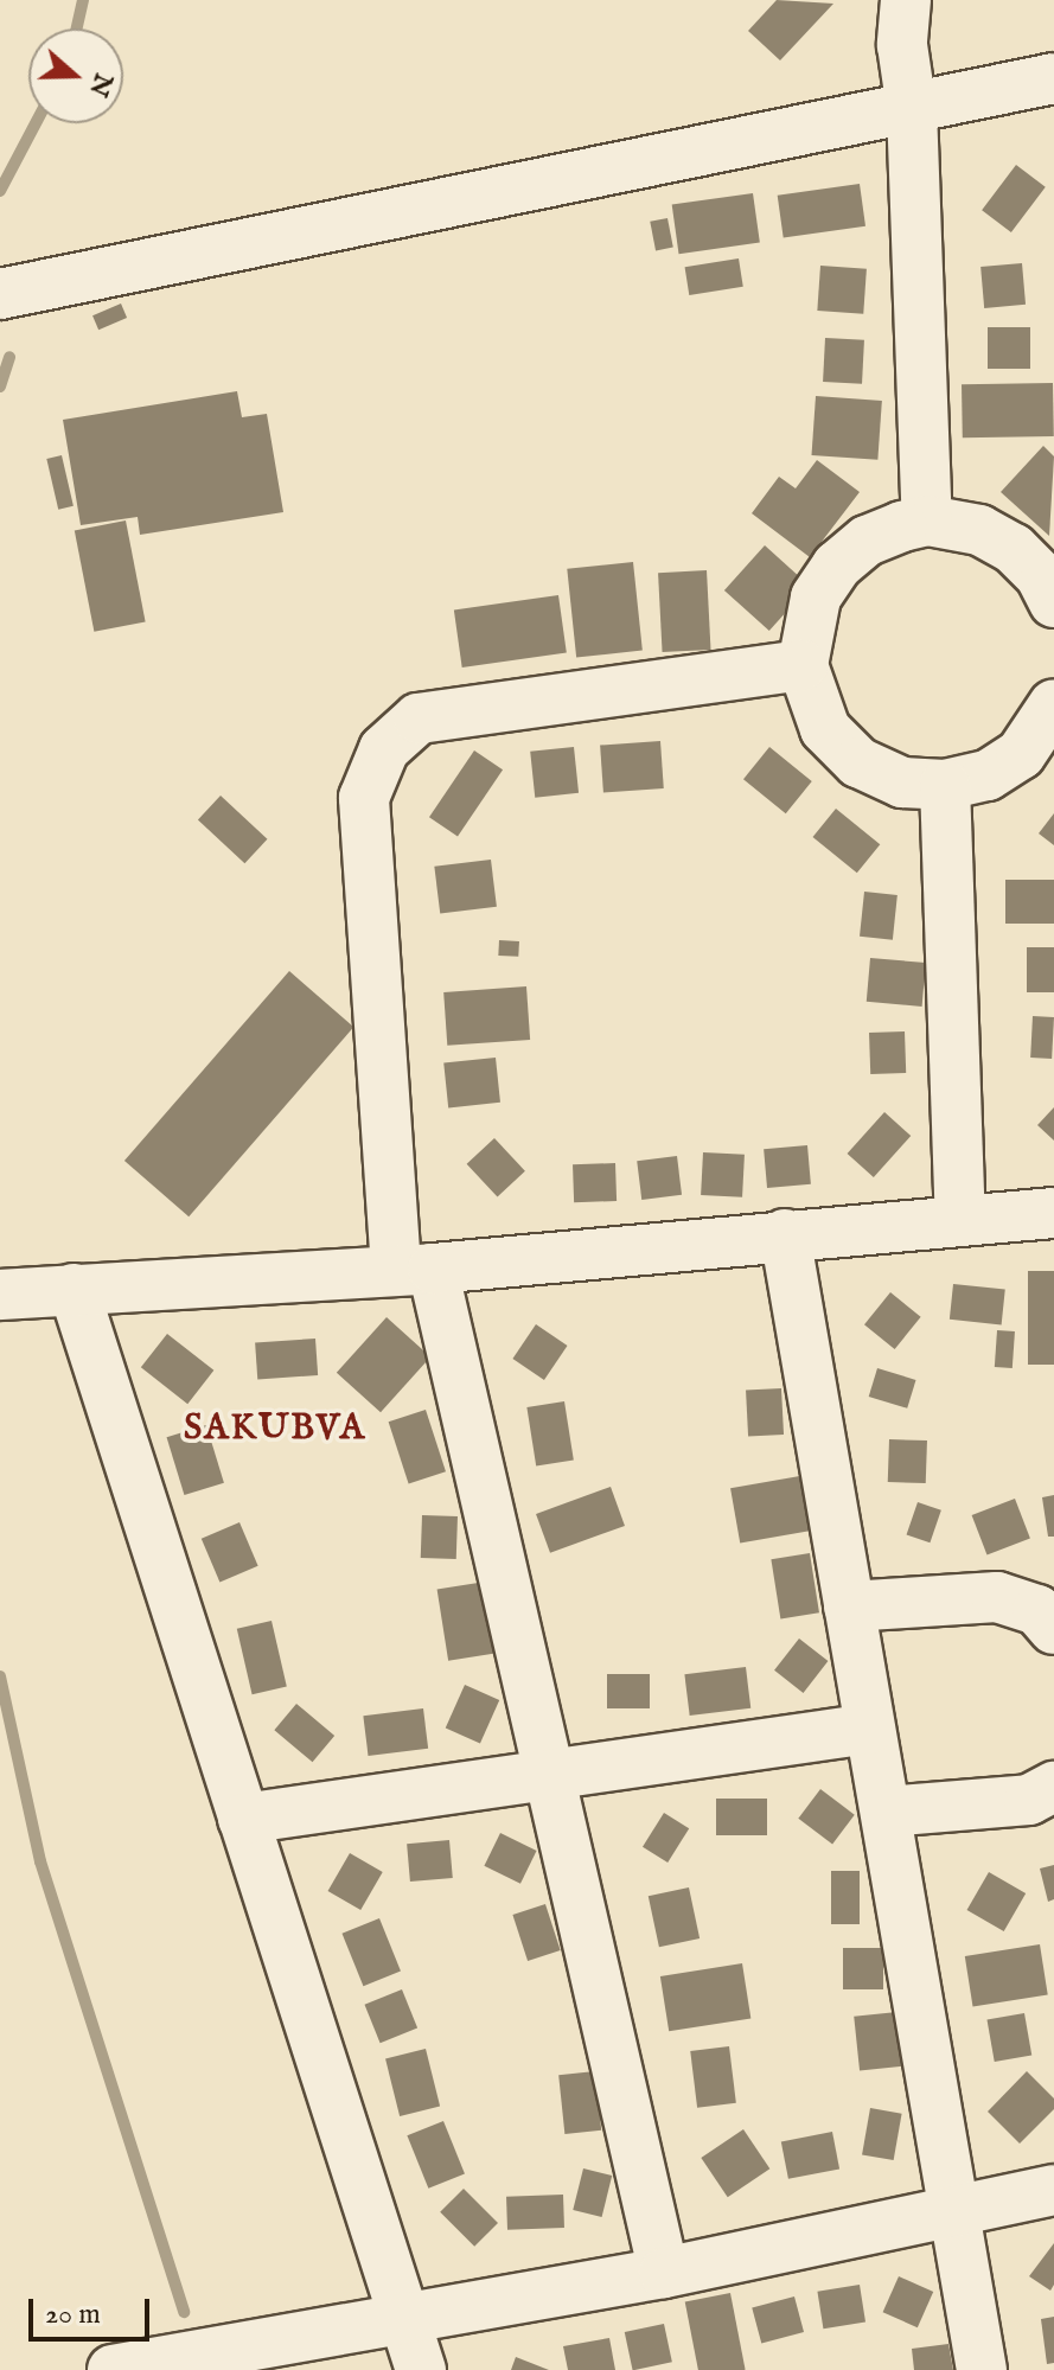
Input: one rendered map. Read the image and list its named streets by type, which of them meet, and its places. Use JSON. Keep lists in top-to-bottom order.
{
  "districts": ["SAKUBVA"],
  "scale_bar": "20 m",
  "north": "right"
}
